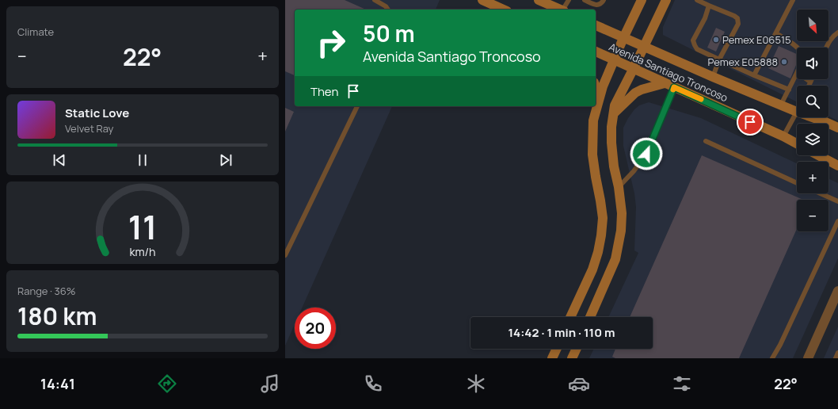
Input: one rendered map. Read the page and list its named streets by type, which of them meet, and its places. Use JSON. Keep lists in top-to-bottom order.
{
  "streets": {
    "main road": ["Avenida Santiago Troncoso"]
  },
  "places": ["Pemex E06515", "Pemex E05888"],
  "north": "bottom right",
  "page": {
    "tile": [
      "Climate",
      ["Range · 36%", "180 km"]
    ],
    "map_buttons": ["+", "−"],
    "turn": ["50 m", "Avenida Santiago Troncoso"],
    "heat": ["−", "22°", "+"],
    "then": "Then",
    "song": ["Static Love", "Velvet Ray"],
    "limit": "20",
    "trip": "14:42 · 1 min · 110 m",
    "tabs": ["14:41", "22°"],
    "gauge": ["11", "km/h"]
  }
}
